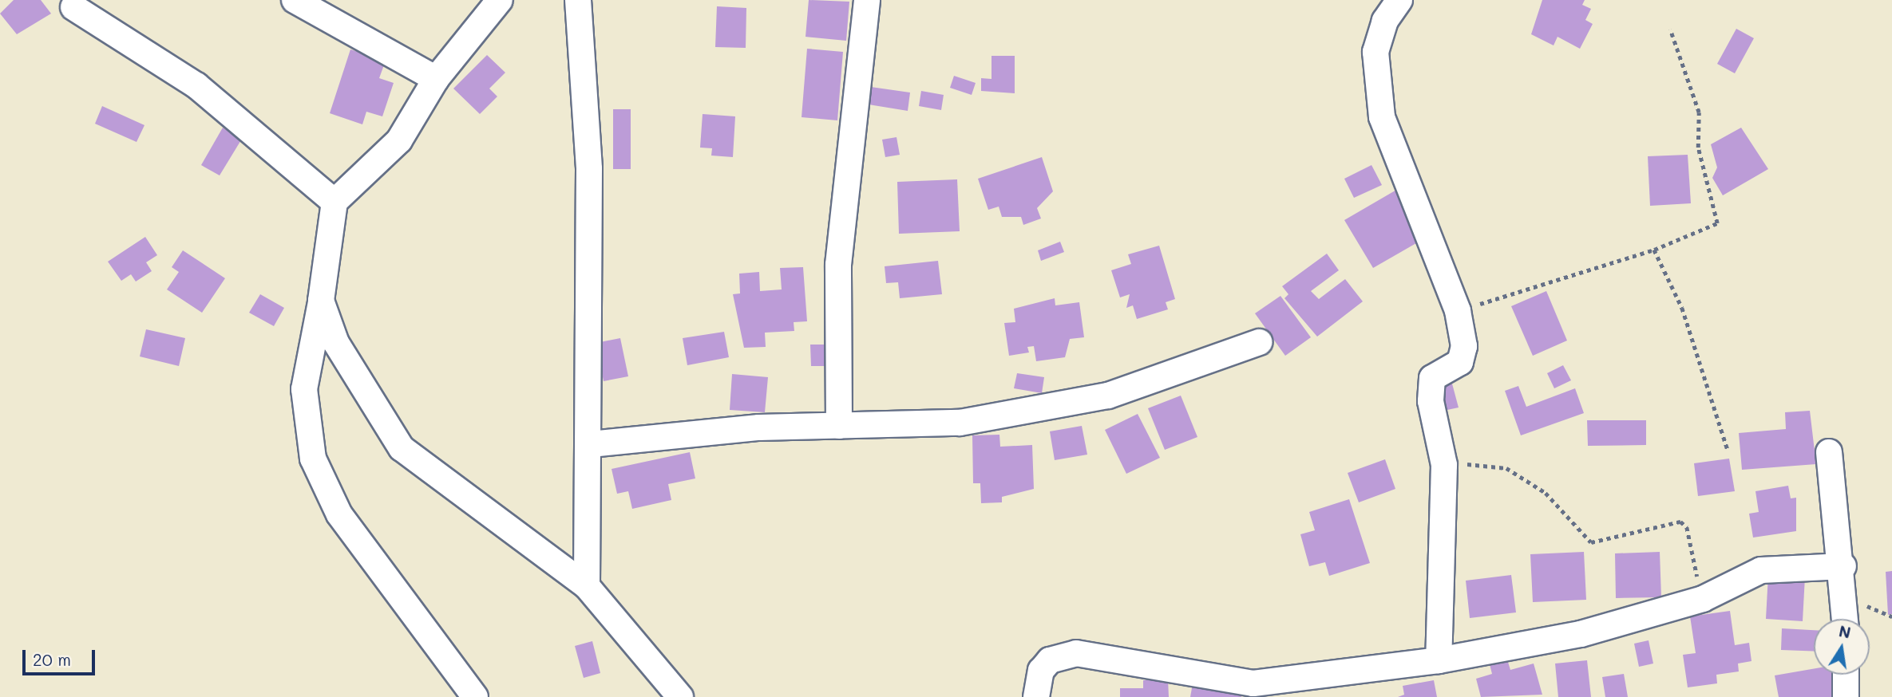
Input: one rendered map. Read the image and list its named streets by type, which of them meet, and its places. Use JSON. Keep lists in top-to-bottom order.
{
  "scale_bar": "20 m",
  "north": "top"
}
